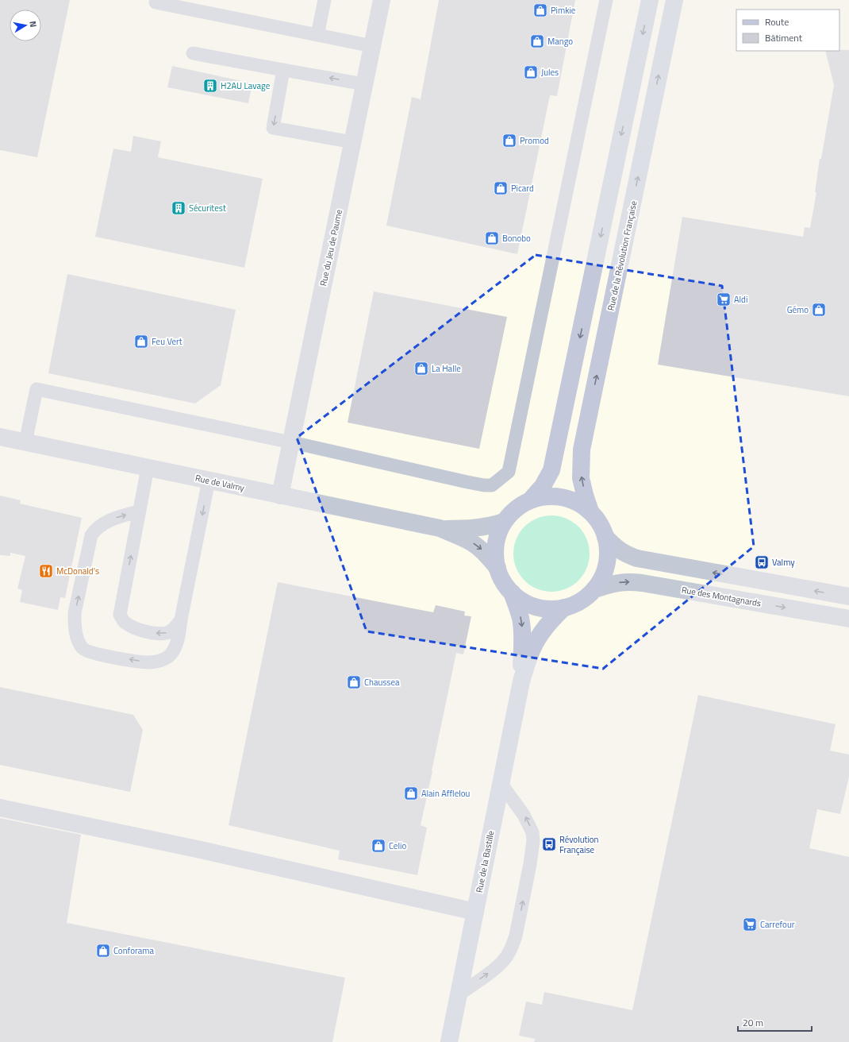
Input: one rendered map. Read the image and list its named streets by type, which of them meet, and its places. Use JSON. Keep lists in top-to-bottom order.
{
  "streets": {
    "street": [
      "Rue du Jeu de Paume",
      "Rue de la Révolution Française",
      "Rue de Valmy",
      "Rue des Montagnards",
      "Rue de la Bastille"
    ]
  },
  "crossings": [
    ["Rue du Jeu de Paume", "Rue de Valmy"],
    ["Rue de la Révolution Française", "Rue de Valmy"],
    ["Rue de la Révolution Française", "Rue des Montagnards"],
    ["Rue de la Révolution Française", "Rue de la Bastille"],
    ["Rue de Valmy", "Rue des Montagnards"],
    ["Rue de Valmy", "Rue de la Bastille"],
    ["Rue des Montagnards", "Rue de la Bastille"]
  ],
  "places": {
    "shop": [
      "Pimkie",
      "Mango",
      "Jules",
      "Promod",
      "Picard",
      "Bonobo",
      "Gémo",
      "Feu Vert",
      "La Halle",
      "Chaussea",
      "Alain Afflelou",
      "Celio",
      "Conforama"
    ],
    "building": ["H2AU Lavage", "Sécuritest"],
    "supermarket": ["Aldi", "Carrefour"],
    "bus stop": ["Valmy", "Révolution Française"],
    "restaurant": ["McDonald's"]
  },
  "legend": ["Route", "Bâtiment"],
  "scale_bar": "20 m",
  "north": "right"
}
